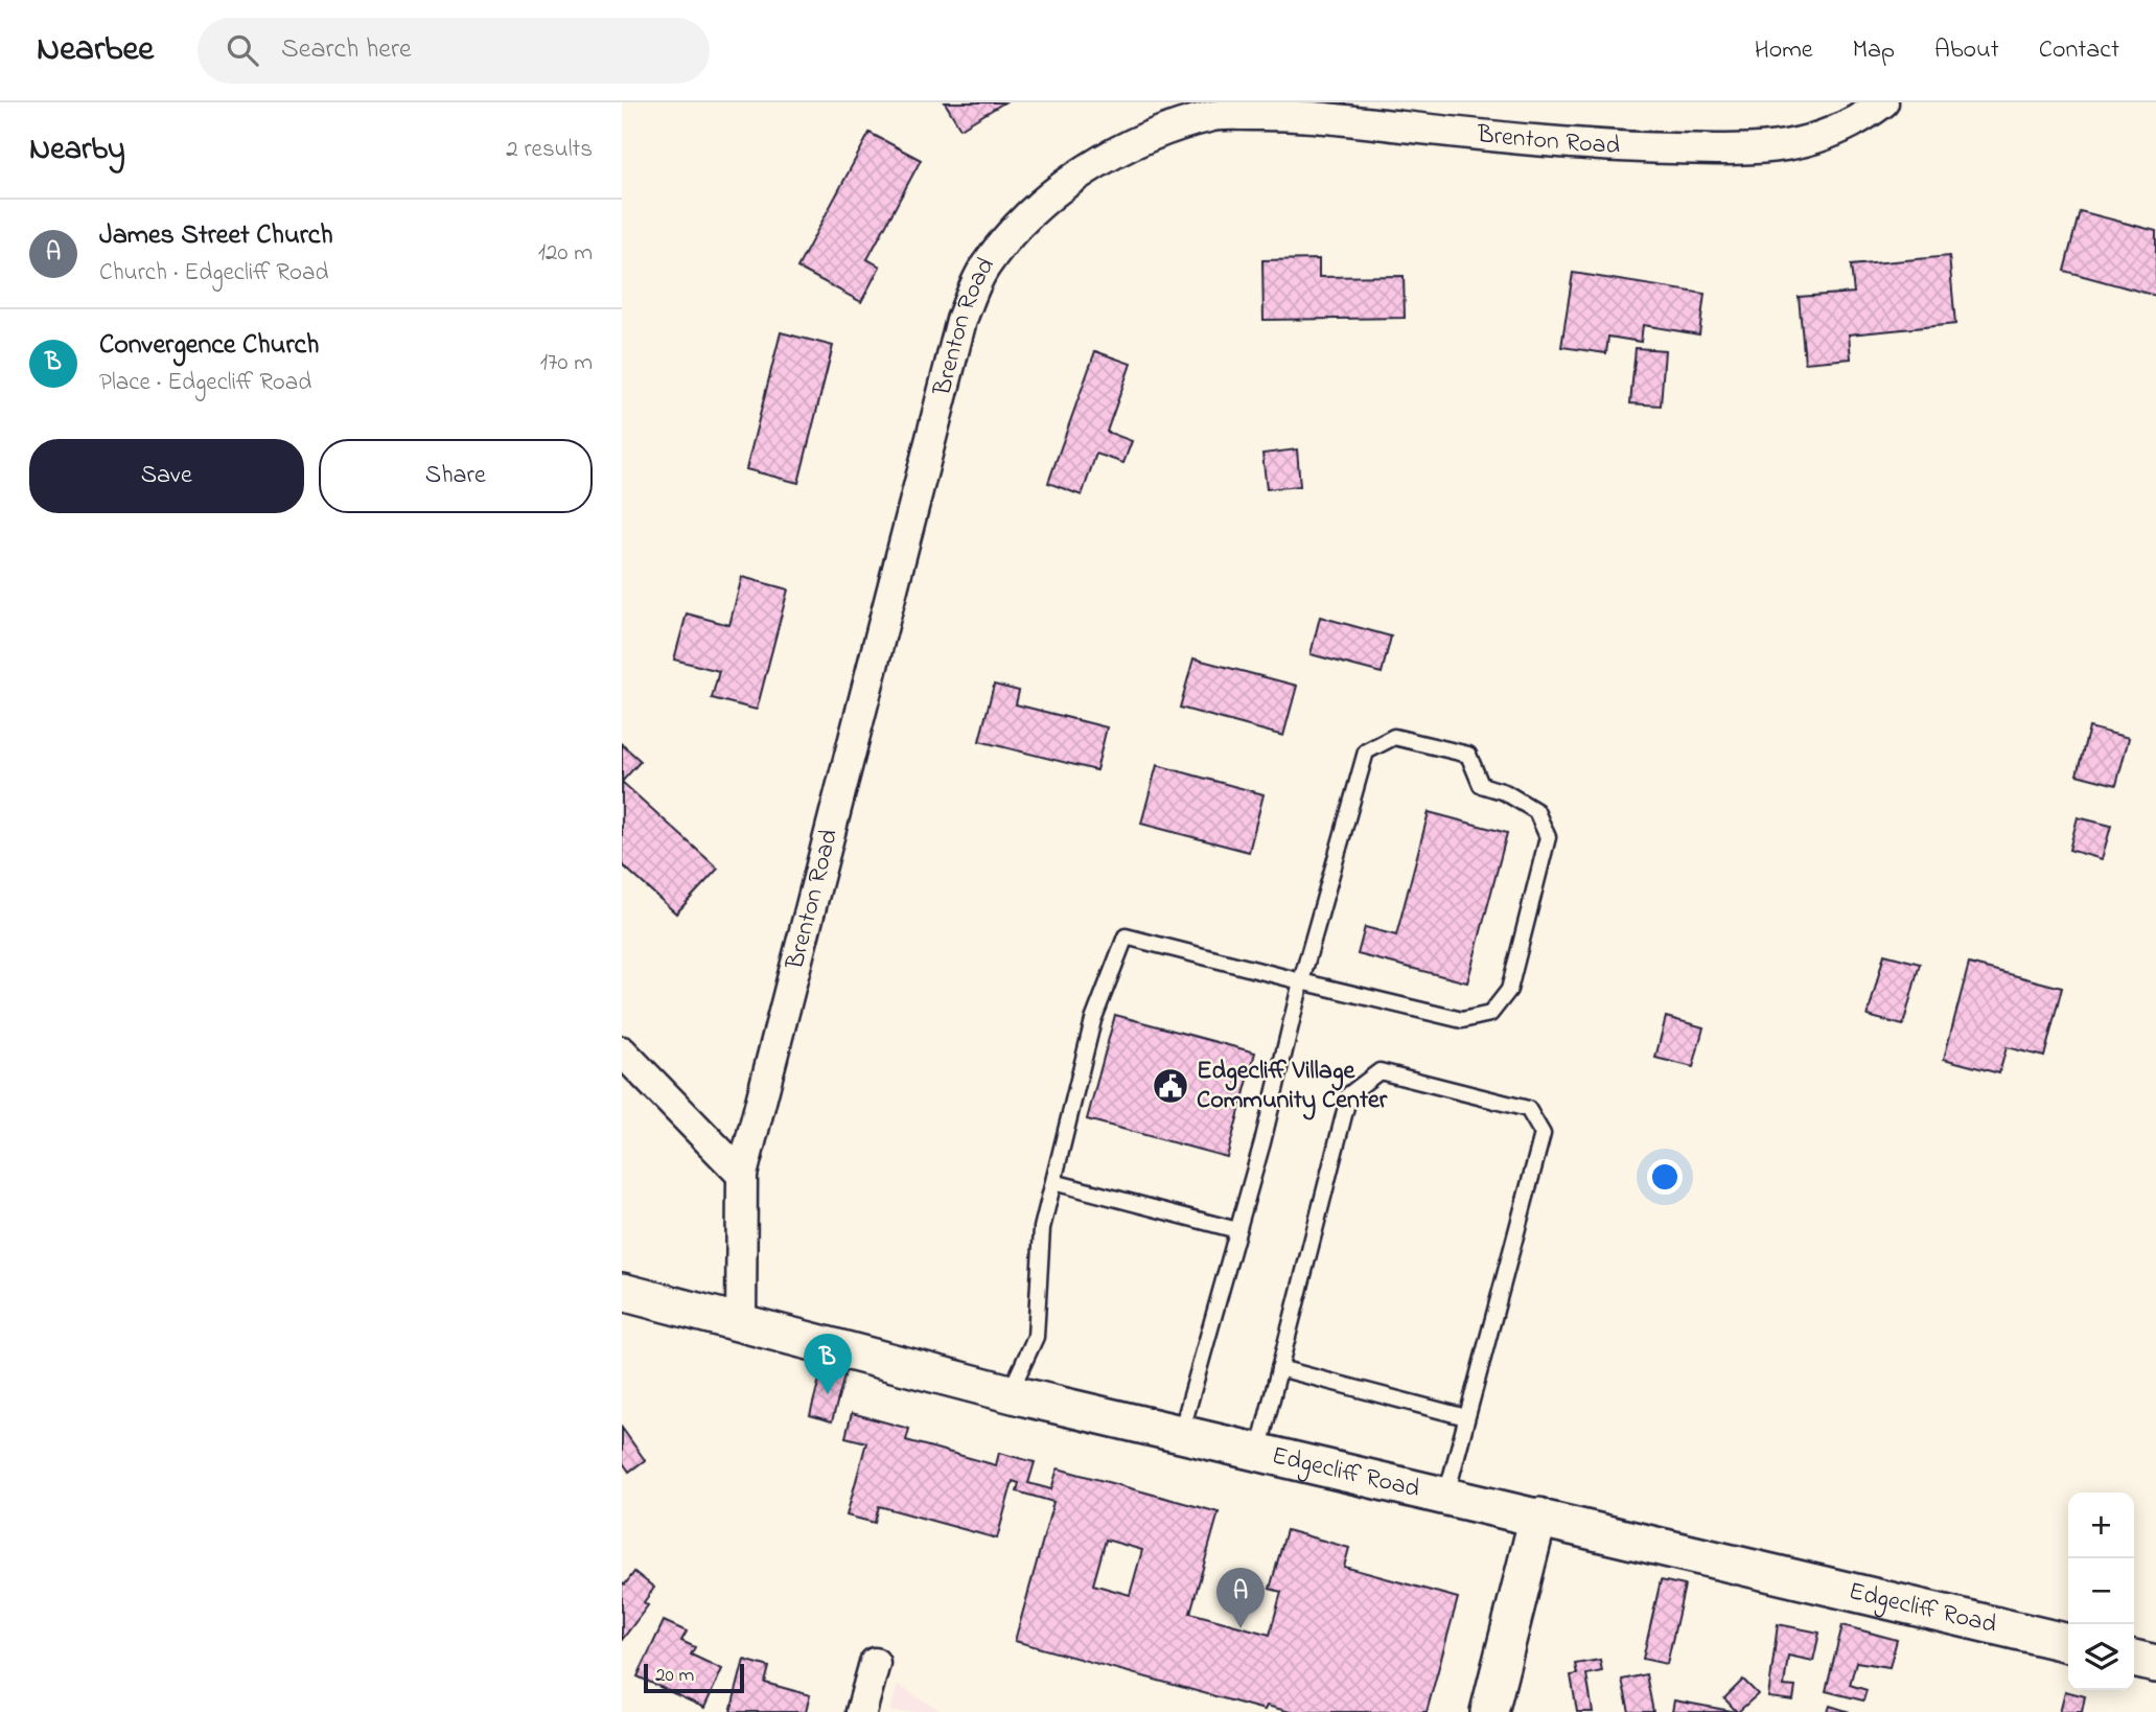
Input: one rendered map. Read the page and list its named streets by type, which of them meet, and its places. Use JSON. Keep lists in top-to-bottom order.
{
  "streets": {
    "street": ["Brenton Road", "Edgecliff Road"]
  },
  "crossings": [
    ["Brenton Road", "Edgecliff Road"]
  ],
  "places": {
    "public building": ["Edgecliff Village Community Center"]
  },
  "scale_bar": "20 m",
  "page": {
    "header": "Nearbee",
    "search": "Search here",
    "nav": [
      "Home",
      "Map",
      "About",
      "Contact"
    ],
    "heading": ["Nearby", "2 results"],
    "list": [
      {
        "mark": "A",
        "name": "James Street Church",
        "note": "Church · Edgecliff Road",
        "value": "120 m"
      },
      {
        "mark": "B",
        "name": "Convergence Church",
        "note": "Place · Edgecliff Road",
        "value": "170 m"
      }
    ],
    "buttons": ["Save", "Share"],
    "pins": ["B", "A"],
    "map_buttons": ["+", "−"],
    "scale": "20 m"
  }
}
